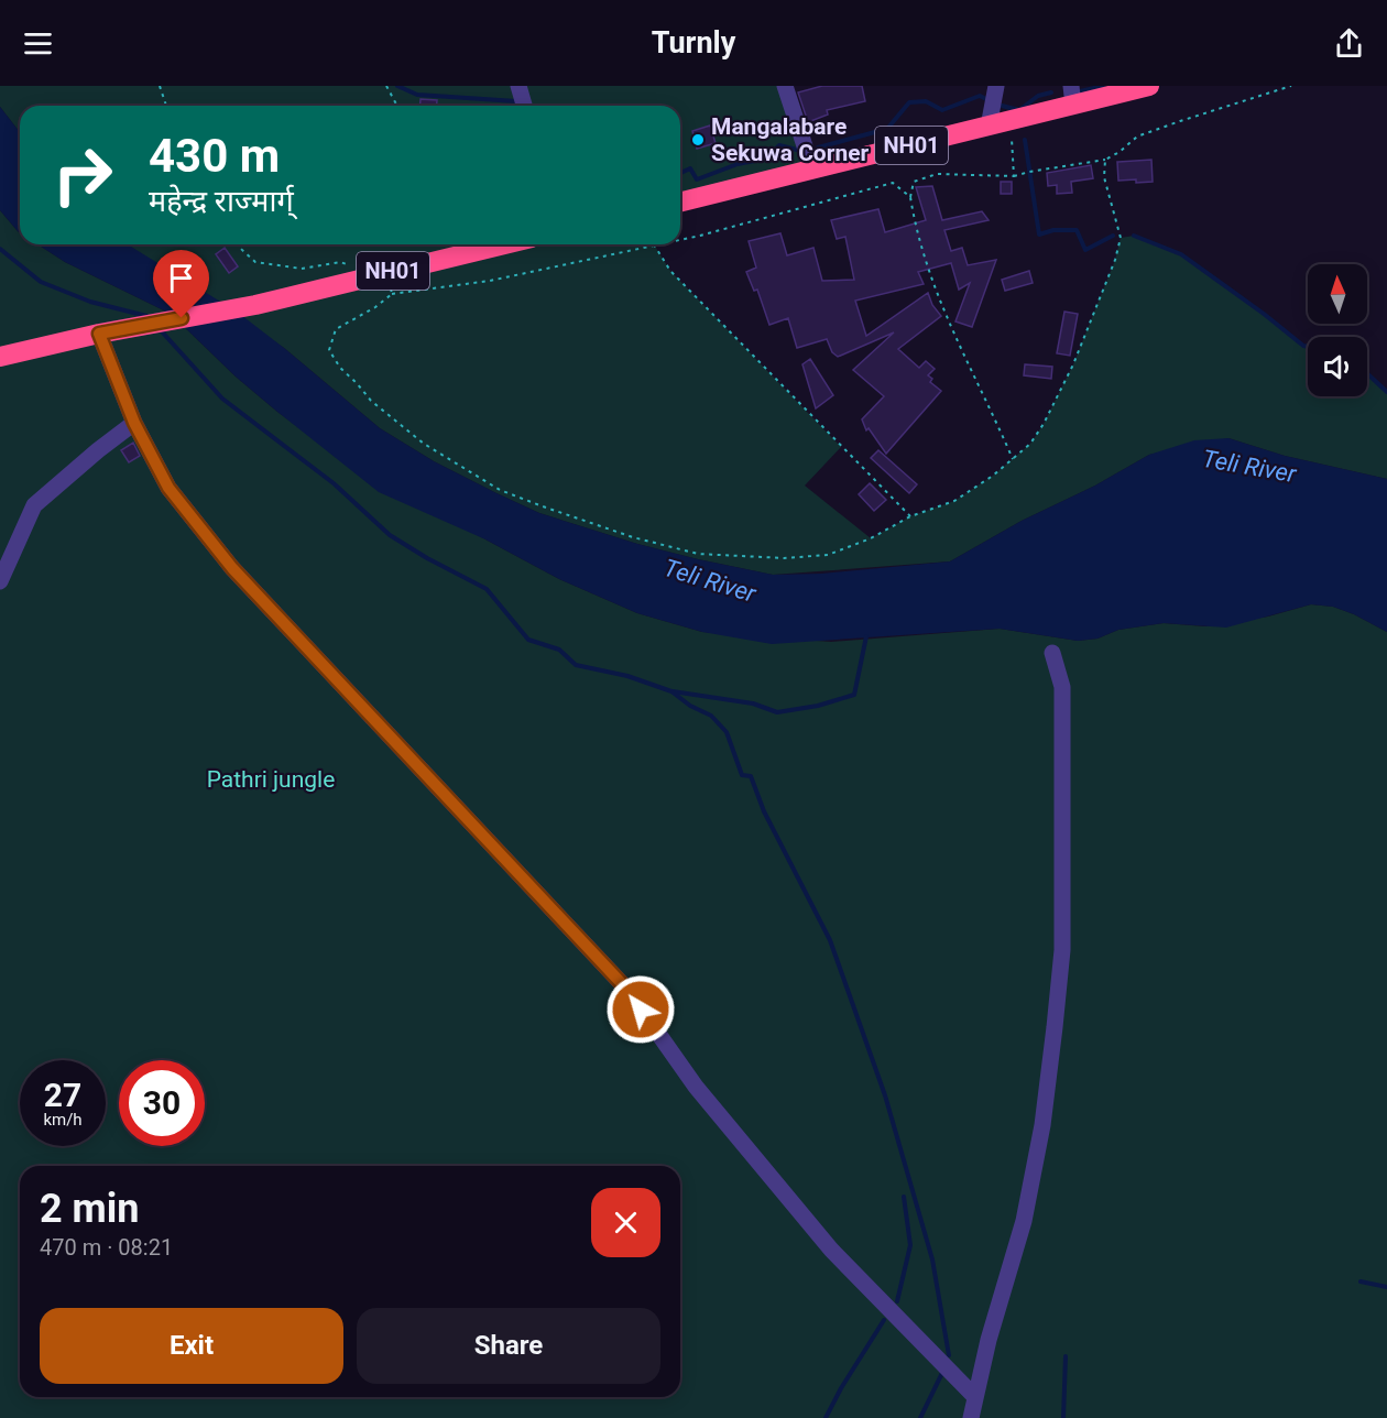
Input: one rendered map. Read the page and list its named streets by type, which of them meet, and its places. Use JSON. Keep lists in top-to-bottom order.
{
  "streets": {
    "highway": ["NH01"]
  },
  "water": ["Teli River"],
  "parks": ["Pathri jungle"],
  "places": ["Mangalabare Sekuwa Corner"],
  "north": "top",
  "page": {
    "header": "Turnly",
    "turn": ["430 m", "महेन्द्र राज्मार्ग्"],
    "speed": "27 km/h",
    "limit": "30",
    "heading": ["2 min", "470 m · 08:21"],
    "buttons": ["Exit", "Share"]
  }
}
